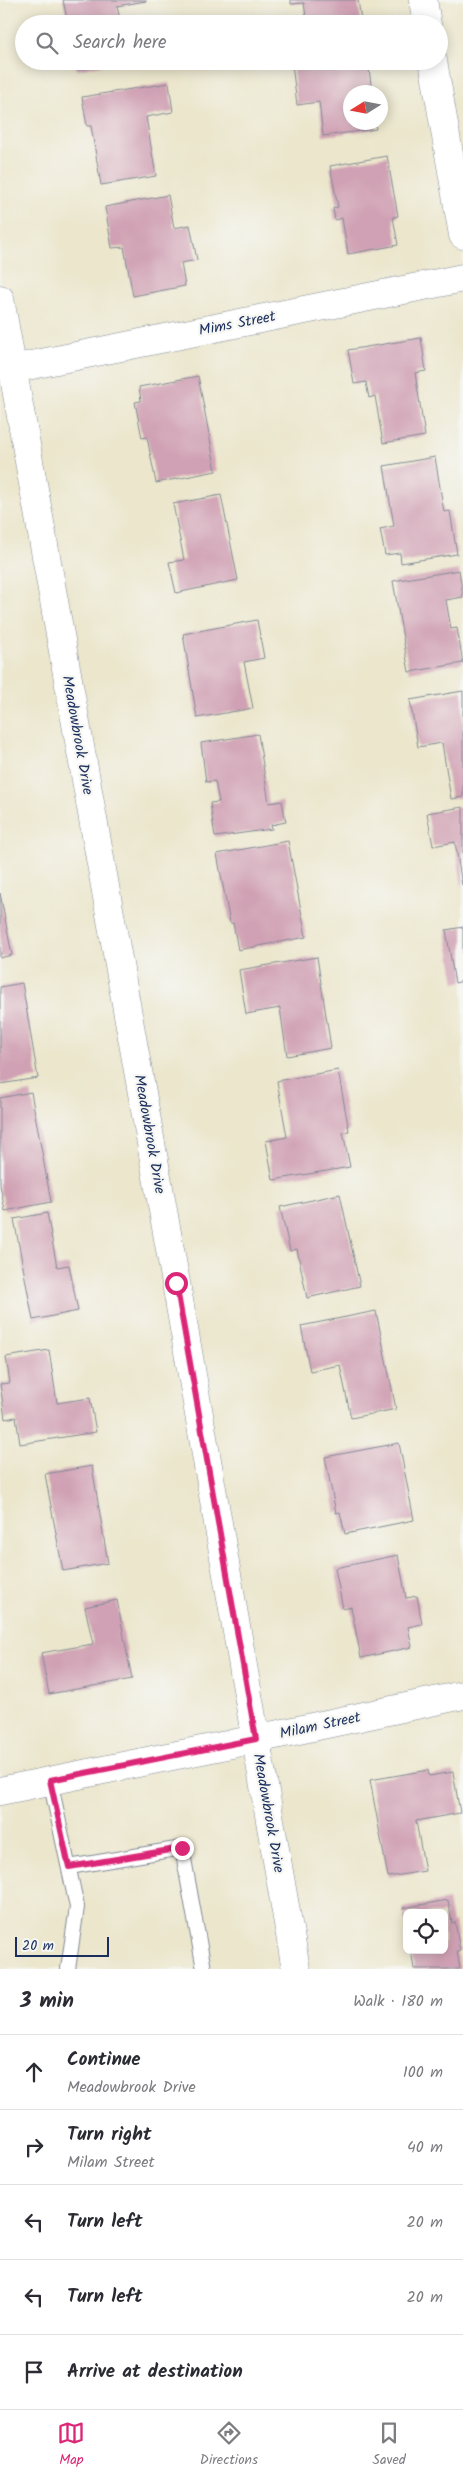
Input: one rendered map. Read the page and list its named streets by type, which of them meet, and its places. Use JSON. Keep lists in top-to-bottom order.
{
  "streets": {
    "main road": ["Mims Street", "Meadowbrook Drive", "Milam Street"]
  },
  "crossings": [
    ["Mims Street", "Meadowbrook Drive"],
    ["Meadowbrook Drive", "Milam Street"]
  ],
  "scale_bar": "20 m",
  "north": "left",
  "page": {
    "search": "Search here",
    "scale": "20 m",
    "heading": ["3 min", "Walk · 180 m"],
    "list": [
      ["Continue", "Meadowbrook Drive", "100 m"],
      ["Turn right", "Milam Street", "40 m"],
      ["Turn left", "20 m"],
      ["Turn left", "20 m"],
      "Arrive at destination"
    ],
    "nav": ["Map", "Directions", "Saved"]
  }
}
